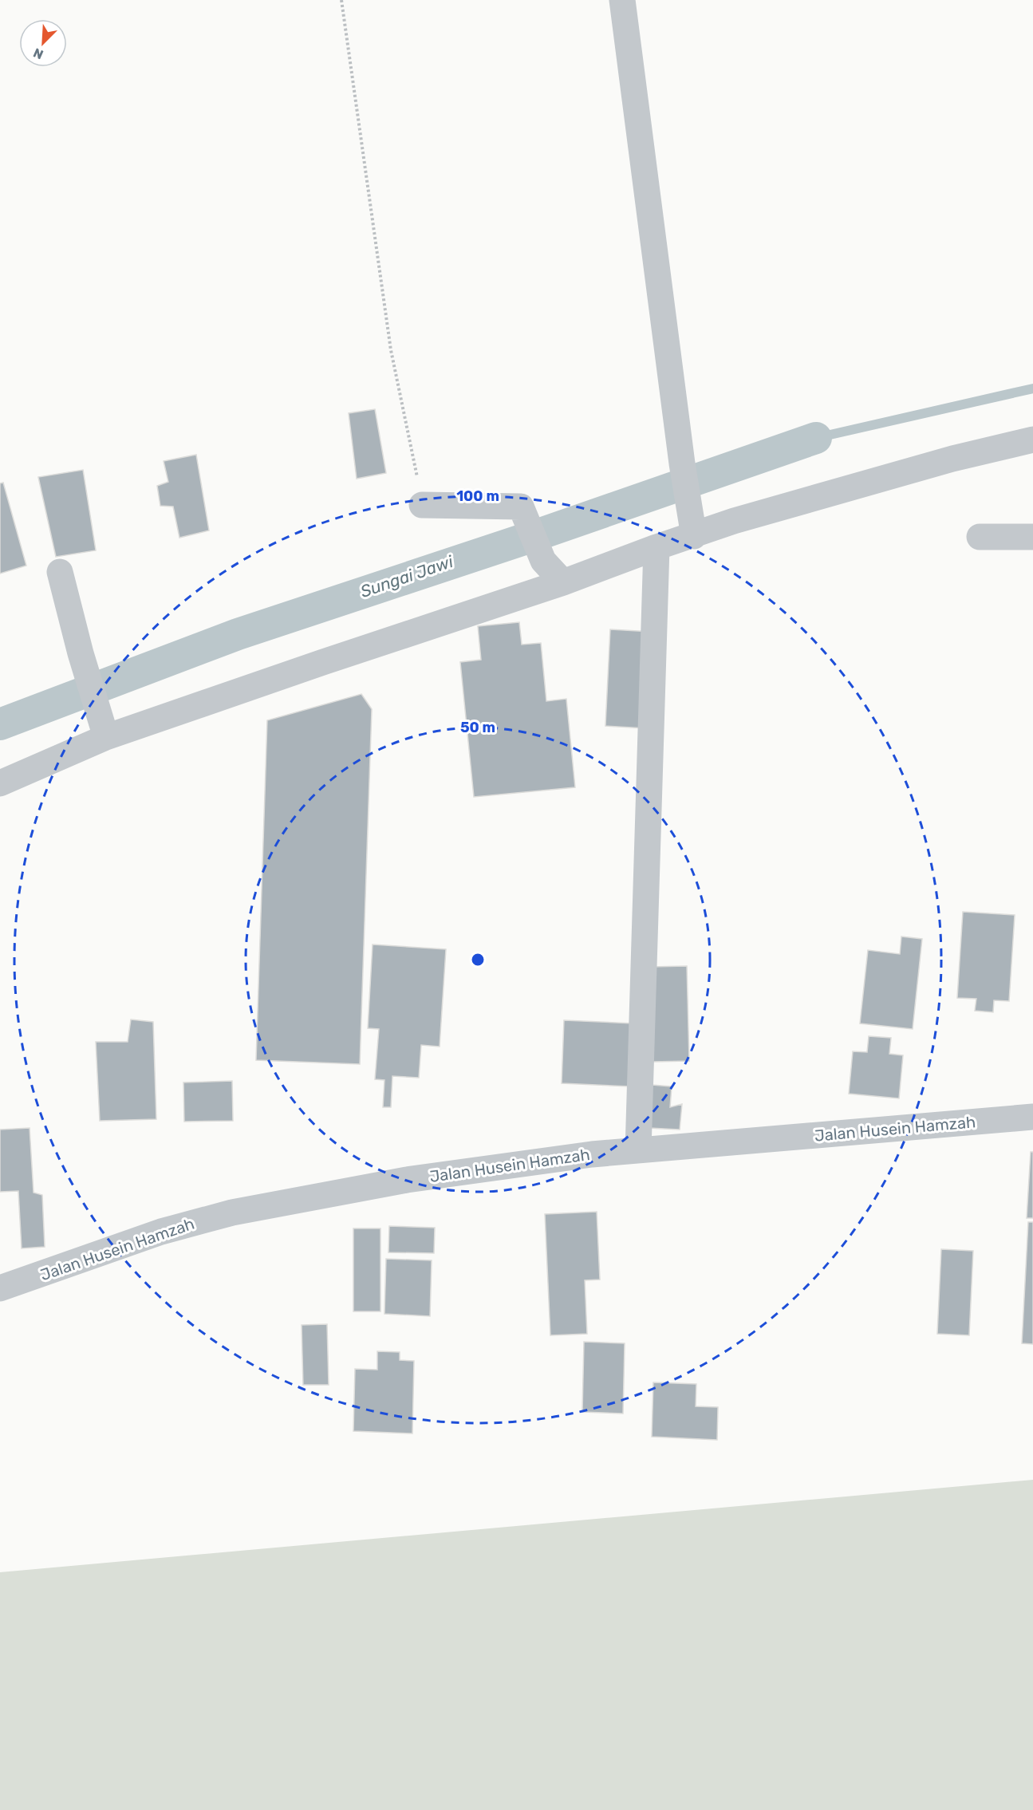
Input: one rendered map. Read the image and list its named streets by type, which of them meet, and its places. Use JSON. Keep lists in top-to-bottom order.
{
  "streets": {
    "street": ["Jalan Husein Hamzah"]
  },
  "water": ["Sungai Jawi"],
  "north": "bottom left",
  "rings": ["100 m", "50 m"]
}
